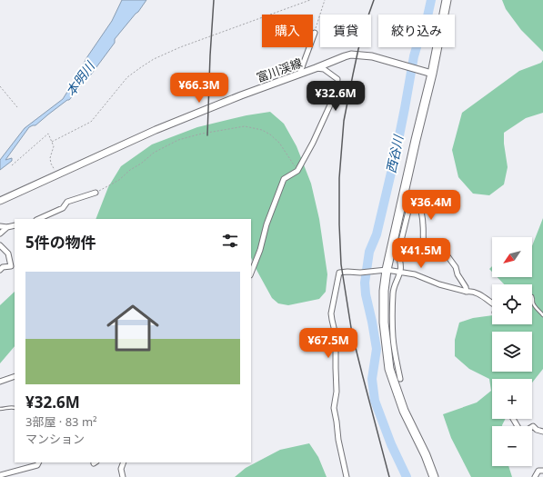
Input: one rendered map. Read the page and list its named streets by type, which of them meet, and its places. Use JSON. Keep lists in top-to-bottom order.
{
  "streets": {
    "main road": ["富川渓線"]
  },
  "water": ["本明川", "西谷川"],
  "north": "bottom left",
  "page": {
    "chip": ["購入", "賃貸", "絞り込み"],
    "price": [
      "¥66.3M",
      "¥32.6M",
      "¥36.4M",
      "¥41.5M",
      "¥67.5M"
    ],
    "heading": "5件の物件",
    "map_buttons": ["+", "−"],
    "list": [
      {
        "name": "¥32.6M",
        "note": "3部屋 · 83 m² · マンション"
      }
    ]
  }
}
